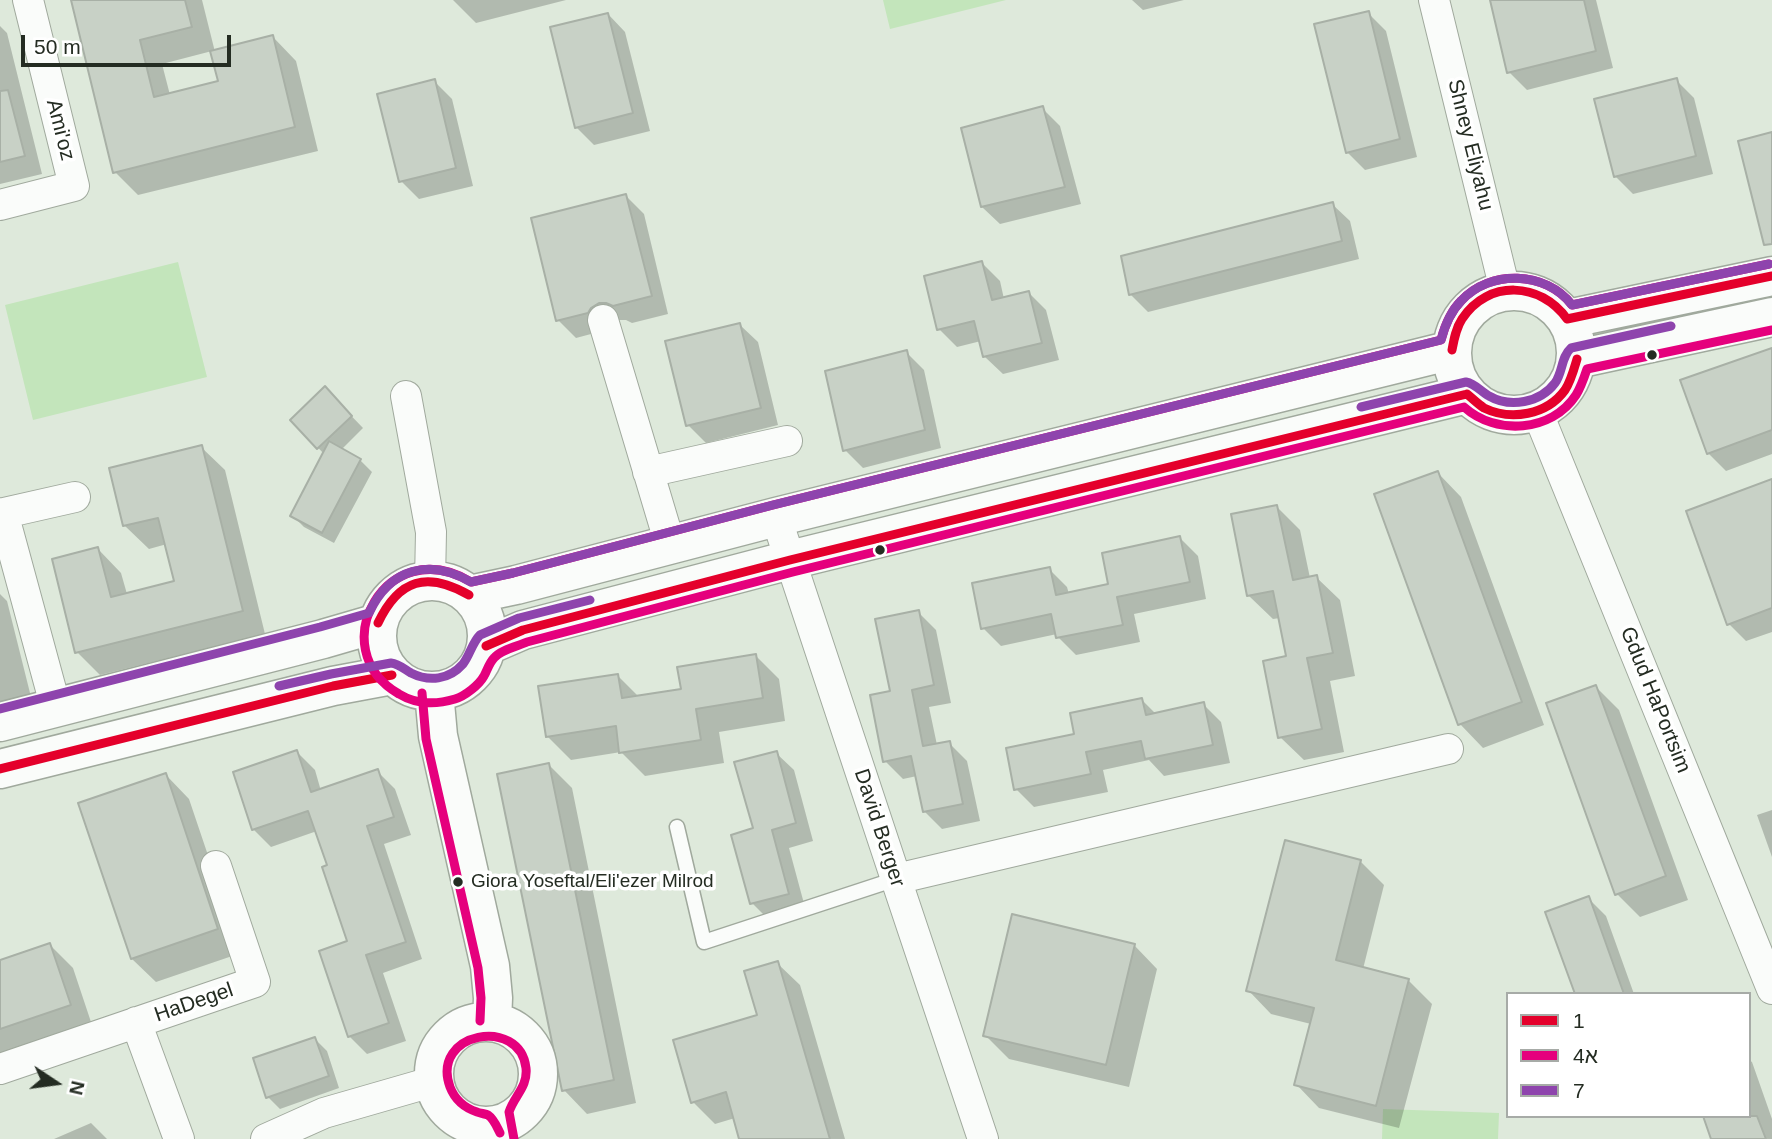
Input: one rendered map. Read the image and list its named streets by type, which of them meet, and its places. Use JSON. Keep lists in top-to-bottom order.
{
  "streets": {
    "street": [
      "Ami'oz",
      "Shney Eliyahu",
      "Gdud HaPortsim",
      "David Berger",
      "HaDegel"
    ]
  },
  "crossings": [
    ["Shney Eliyahu", "Gdud HaPortsim"]
  ],
  "places": ["Giora Yoseftal/Eli'ezer Milrod"],
  "lines": ["transit line 4א", "transit line 7", "transit line 1"],
  "legend": ["1", "4א", "7"],
  "scale_bar": "50 m",
  "north": "right"
}
